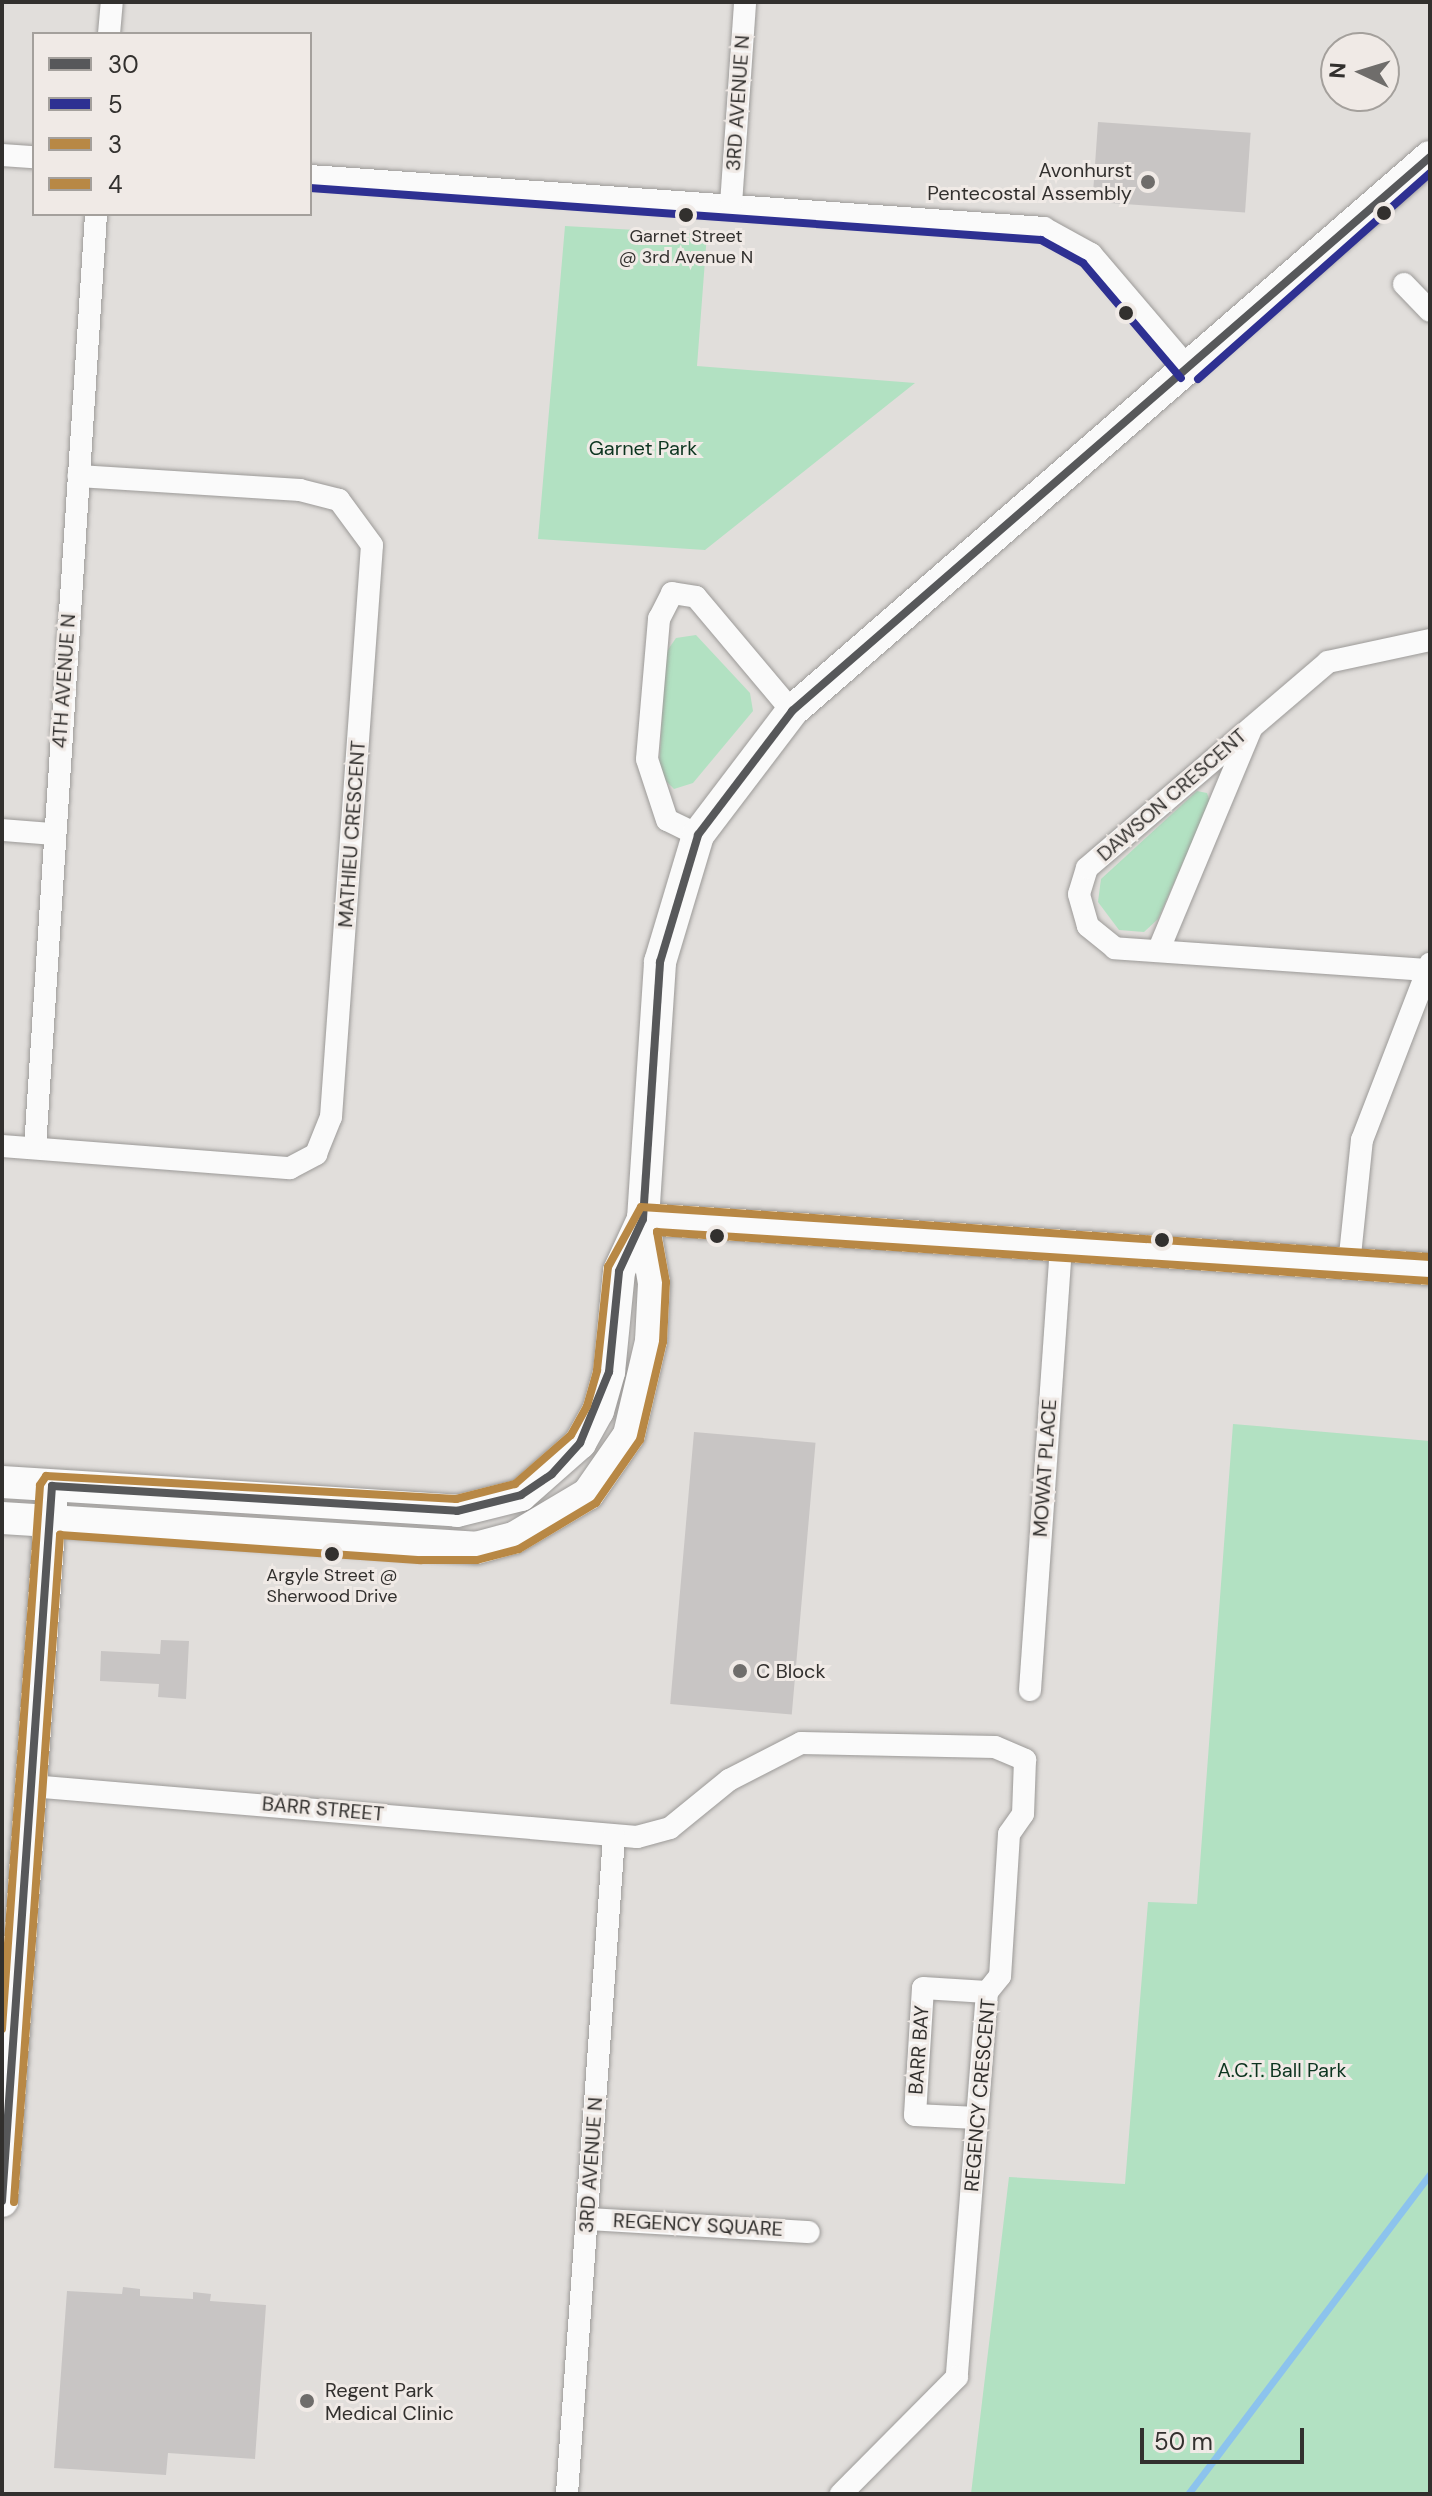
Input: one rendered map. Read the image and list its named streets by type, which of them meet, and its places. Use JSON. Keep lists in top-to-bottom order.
{
  "streets": {
    "street": [
      "3RD AVENUE N",
      "4TH AVENUE N",
      "DAWSON CRESCENT",
      "MATHIEU CRESCENT",
      "MOWAT PLACE",
      "BARR STREET",
      "BARR BAY",
      "REGENCY CRESCENT",
      "REGENCY SQUARE"
    ]
  },
  "crossings": [
    ["3RD AVENUE N", "BARR STREET"],
    ["3RD AVENUE N", "REGENCY CRESCENT"],
    ["3RD AVENUE N", "REGENCY SQUARE"],
    ["4TH AVENUE N", "MATHIEU CRESCENT"],
    ["BARR STREET", "REGENCY CRESCENT"],
    ["BARR BAY", "REGENCY CRESCENT"]
  ],
  "parks": ["Garnet Park", "A.C.T. Ball Park"],
  "places": [
    "Avonhurst Pentecostal Assembly",
    "Garnet Street @ 3rd Avenue N",
    "Argyle Street @ Sherwood Drive",
    "C Block",
    "Regent Park Medical Clinic"
  ],
  "lines": [
    "transit line 30",
    "transit line 5",
    "transit line 4",
    "transit line 3"
  ],
  "legend": [
    "30",
    "5",
    "3",
    "4"
  ],
  "scale_bar": "50 m",
  "north": "left"
}
